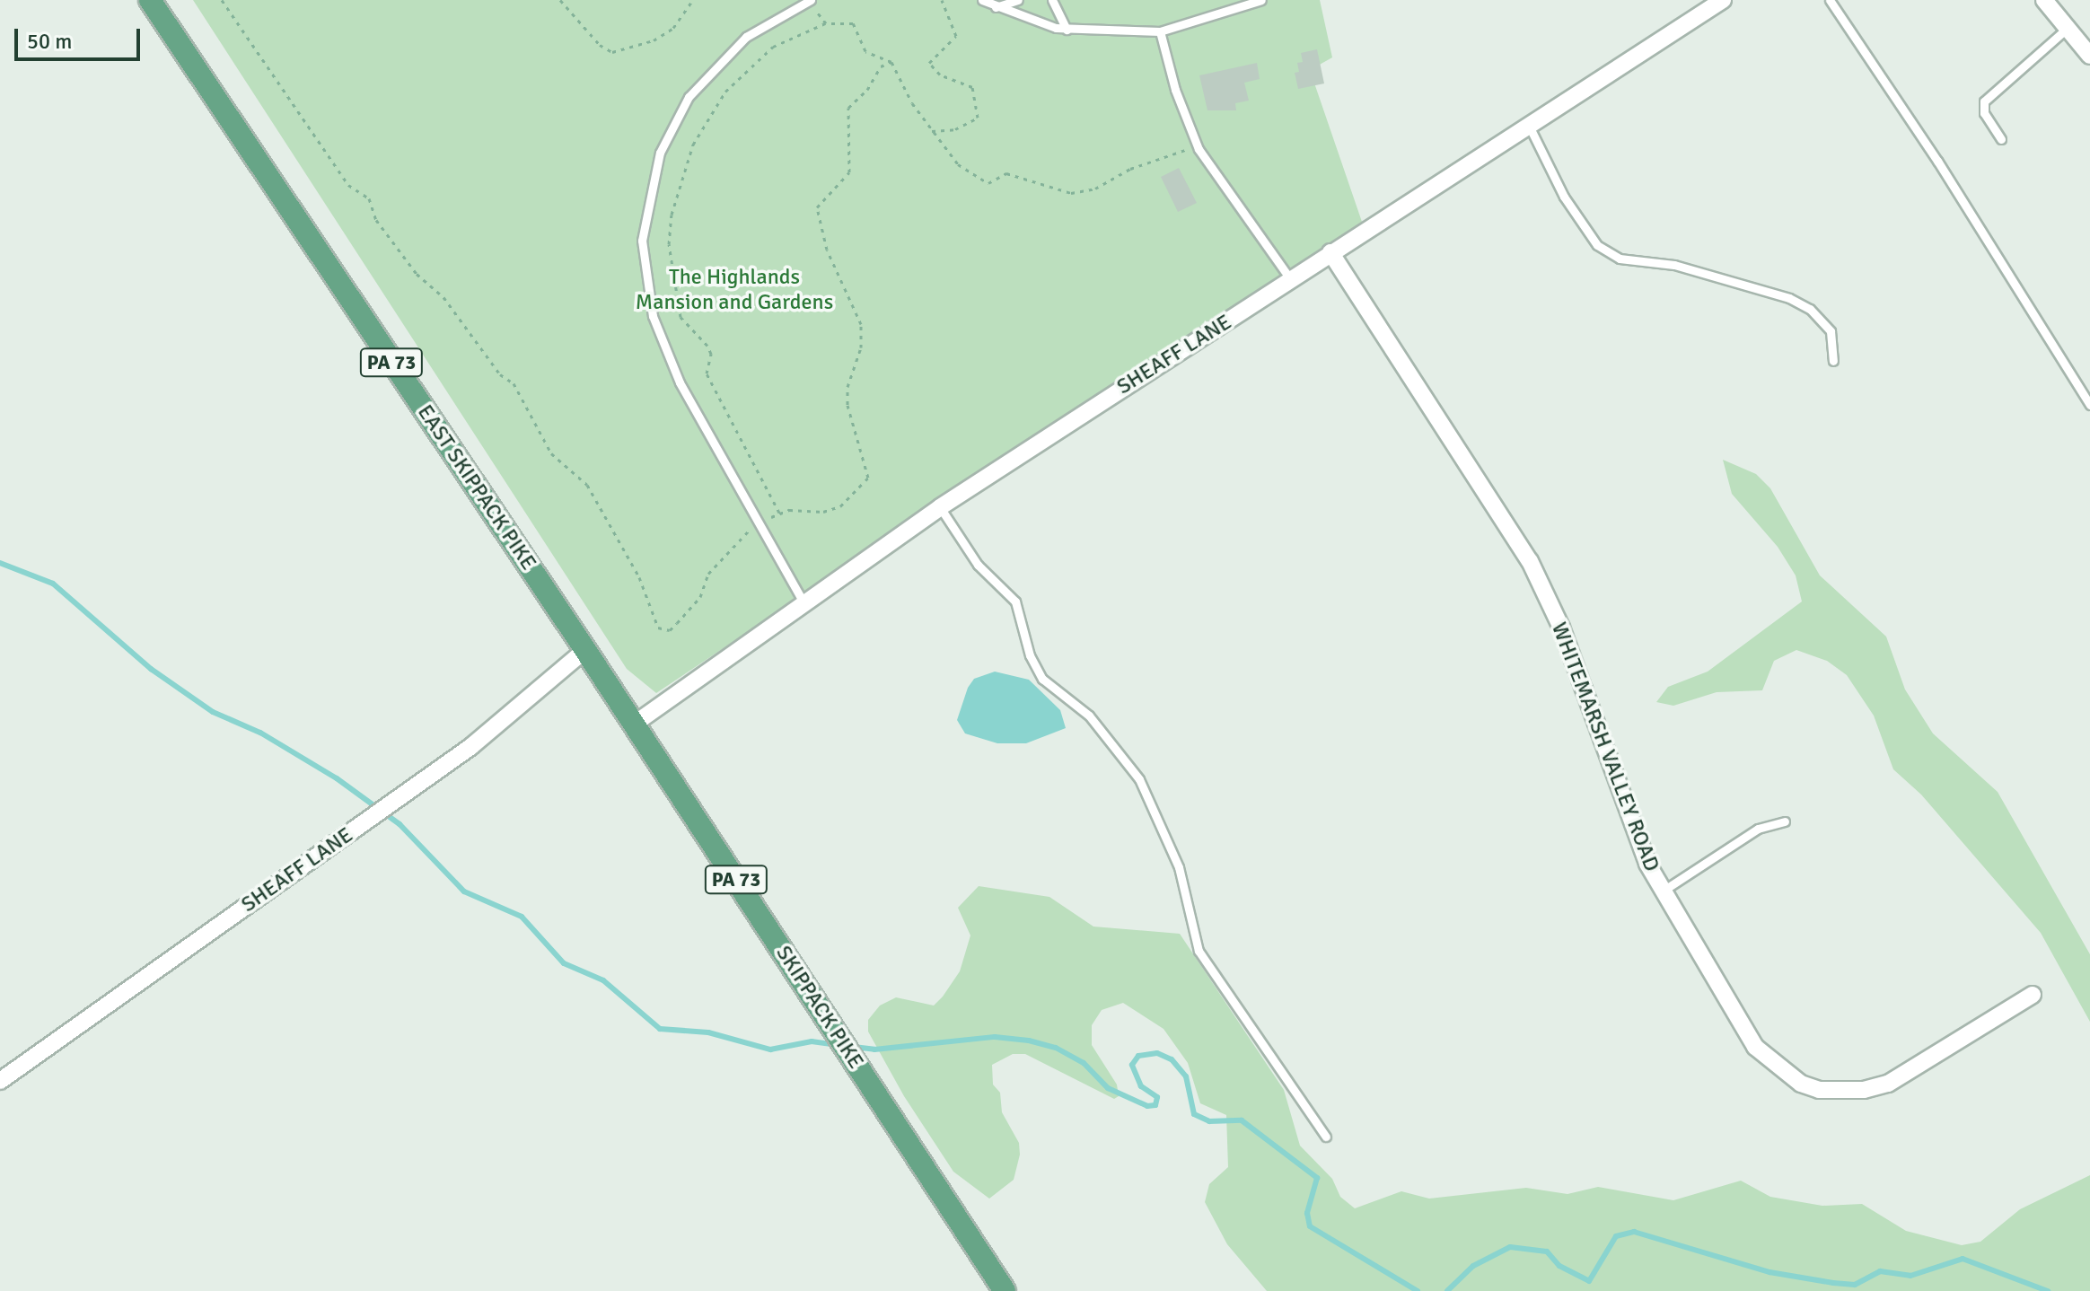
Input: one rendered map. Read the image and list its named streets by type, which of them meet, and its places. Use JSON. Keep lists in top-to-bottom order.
{
  "streets": {
    "main road": ["PA 73", "EAST SKIPPACK PIKE", "SKIPPACK PIKE"],
    "street": ["SHEAFF LANE", "WHITEMARSH VALLEY ROAD"]
  },
  "crossings": [
    ["SHEAFF LANE", "EAST SKIPPACK PIKE"],
    ["SHEAFF LANE", "WHITEMARSH VALLEY ROAD"],
    ["SHEAFF LANE", "SKIPPACK PIKE"],
    ["EAST SKIPPACK PIKE", "SKIPPACK PIKE"]
  ],
  "parks": ["The Highlands Mansion and Gardens"],
  "scale_bar": "50 m"
}
